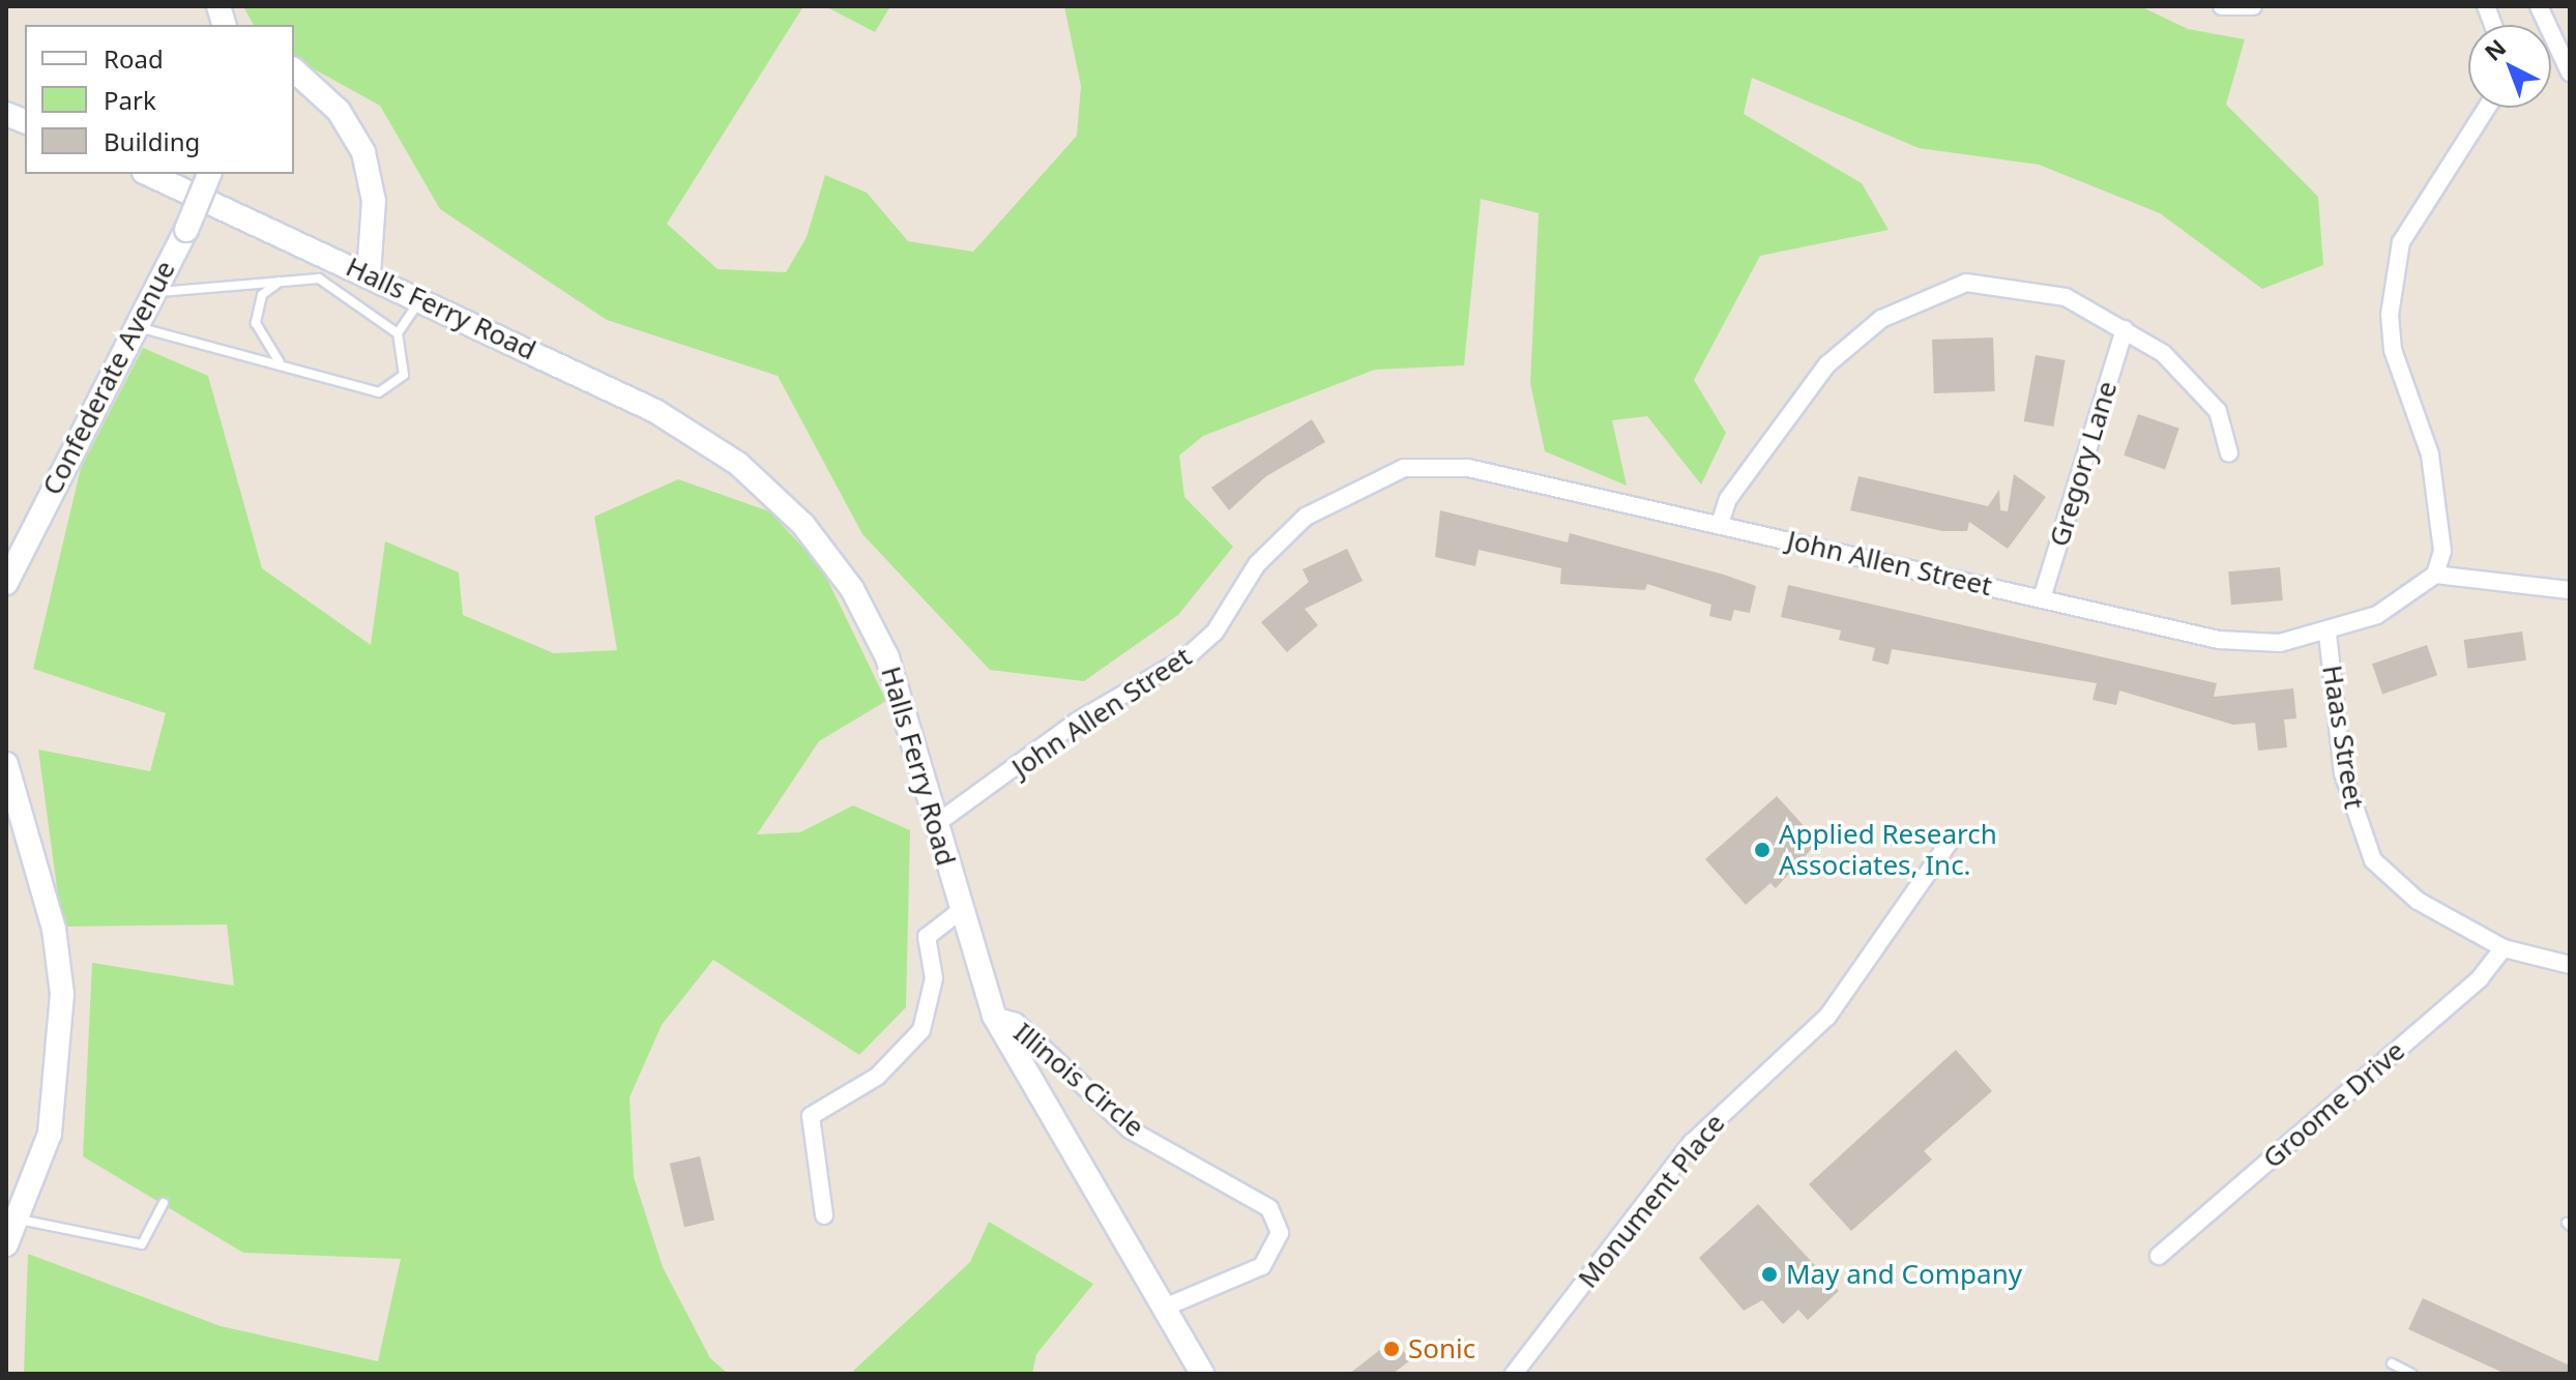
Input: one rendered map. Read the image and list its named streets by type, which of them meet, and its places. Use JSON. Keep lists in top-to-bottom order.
{
  "streets": {
    "street": [
      "Halls Ferry Road",
      "Confederate Avenue",
      "Gregory Lane",
      "John Allen Street",
      "Haas Street",
      "Illinois Circle",
      "Groome Drive",
      "Monument Place"
    ]
  },
  "crossings": [
    ["Halls Ferry Road", "John Allen Street"],
    ["Halls Ferry Road", "Illinois Circle"],
    ["Gregory Lane", "John Allen Street"],
    ["John Allen Street", "Haas Street"],
    ["Haas Street", "Groome Drive"]
  ],
  "places": ["Applied Research Associates, Inc.", "May and Company", "Sonic"],
  "legend": ["Road", "Park", "Building"],
  "north": "top left"
}
